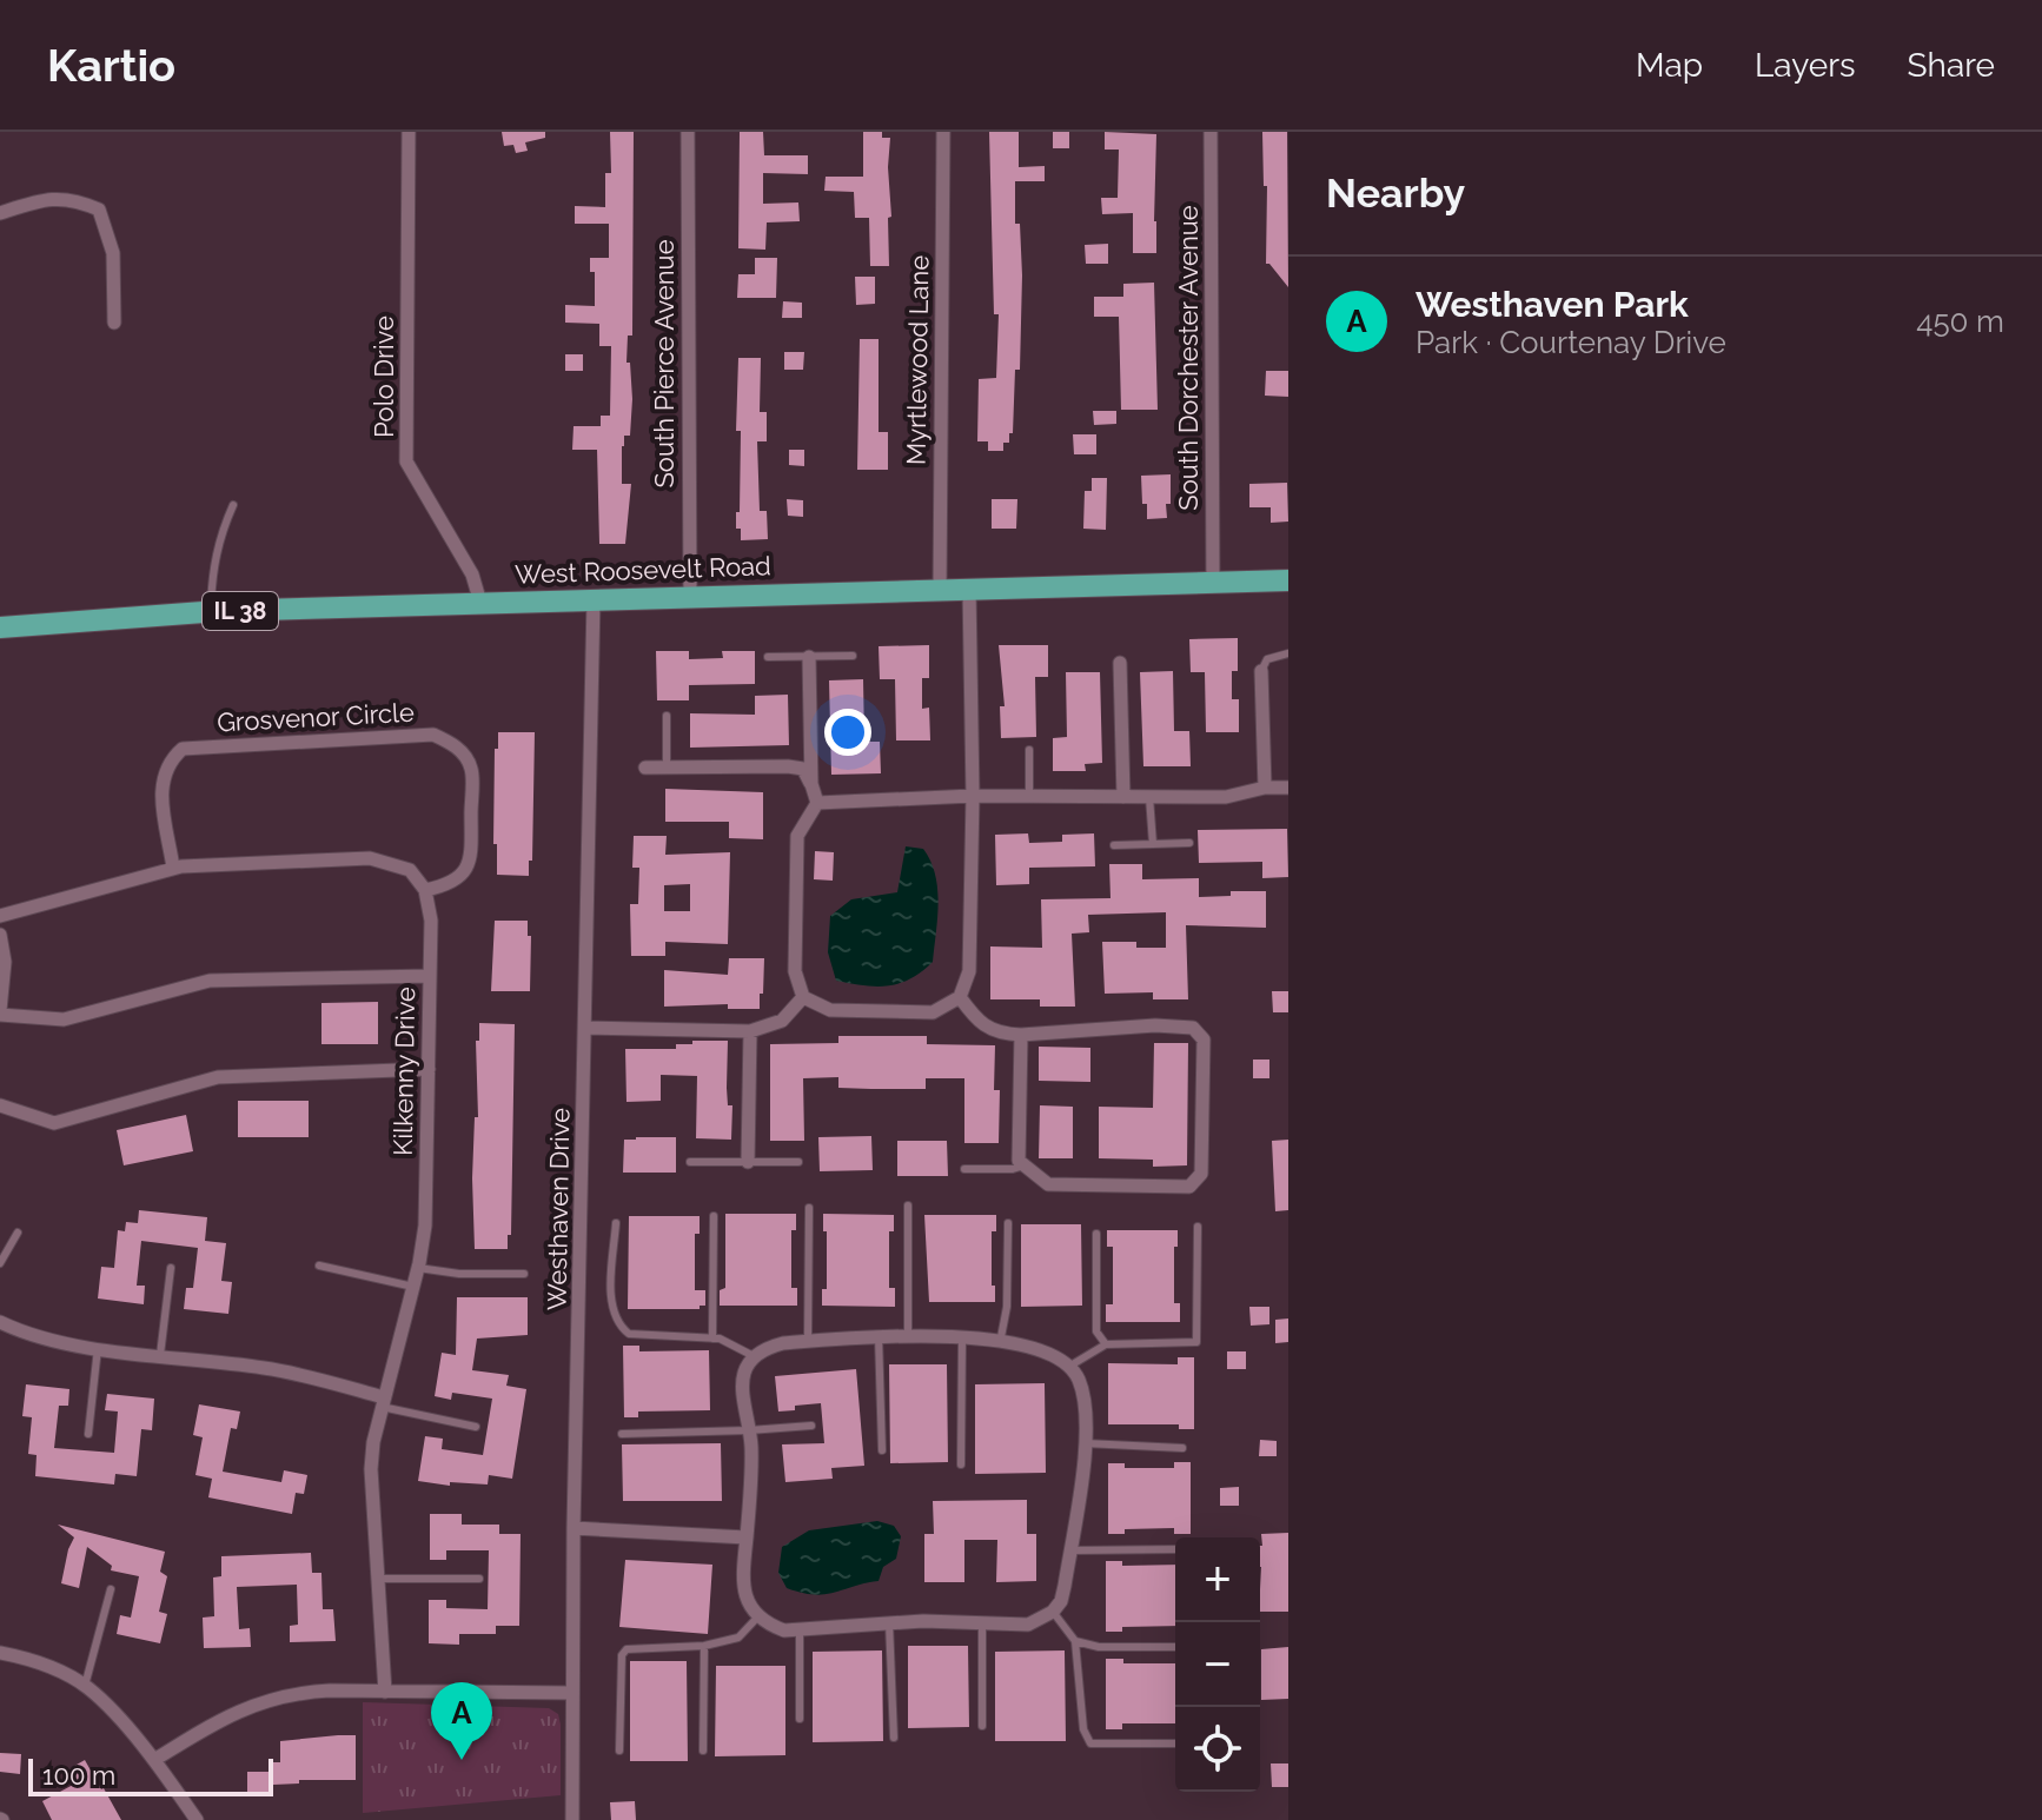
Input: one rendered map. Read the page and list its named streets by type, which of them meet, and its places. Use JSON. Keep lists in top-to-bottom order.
{
  "streets": {
    "main road": ["West Roosevelt Road", "IL 38"],
    "street": [
      "South Dorchester Avenue",
      "Myrtlewood Lane",
      "South Pierce Avenue",
      "Polo Drive",
      "Grosvenor Circle",
      "Kilkenny Drive",
      "Westhaven Drive"
    ]
  },
  "crossings": [
    ["South Dorchester Avenue", "West Roosevelt Road"],
    ["Myrtlewood Lane", "West Roosevelt Road"],
    ["South Pierce Avenue", "West Roosevelt Road"],
    ["Polo Drive", "West Roosevelt Road"],
    ["West Roosevelt Road", "Westhaven Drive"],
    ["Grosvenor Circle", "Kilkenny Drive"]
  ],
  "scale_bar": "100 m",
  "page": {
    "header": "Kartio",
    "nav": ["Map", "Layers", "Share"],
    "heading": "Nearby",
    "list": [
      {
        "mark": "A",
        "name": "Westhaven Park",
        "note": "Park · Courtenay Drive",
        "value": "450 m"
      }
    ],
    "map_buttons": ["+", "−"],
    "pins": "A",
    "scale": "100 m"
  }
}
